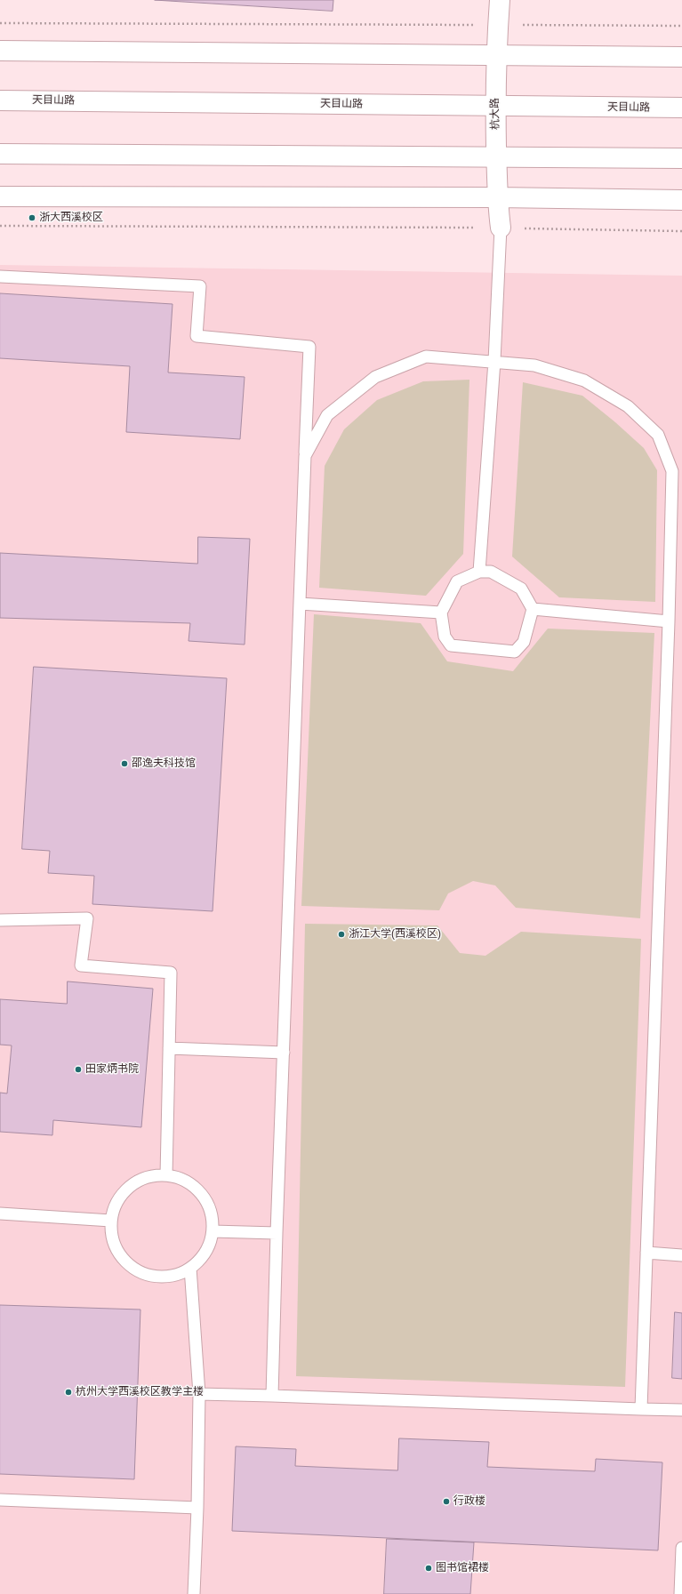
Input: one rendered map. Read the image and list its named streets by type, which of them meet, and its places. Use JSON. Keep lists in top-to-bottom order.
{
  "streets": {
    "main road": ["天目山路", "杭大路"]
  },
  "crossings": [
    ["天目山路", "杭大路"]
  ],
  "places": [
    "浙大西溪校区",
    "邵逸夫科技馆",
    "浙江大学(西溪校区)",
    "田家炳书院",
    "杭州大学西溪校区教学主楼",
    "行政楼",
    "图书馆裙楼"
  ]
}
